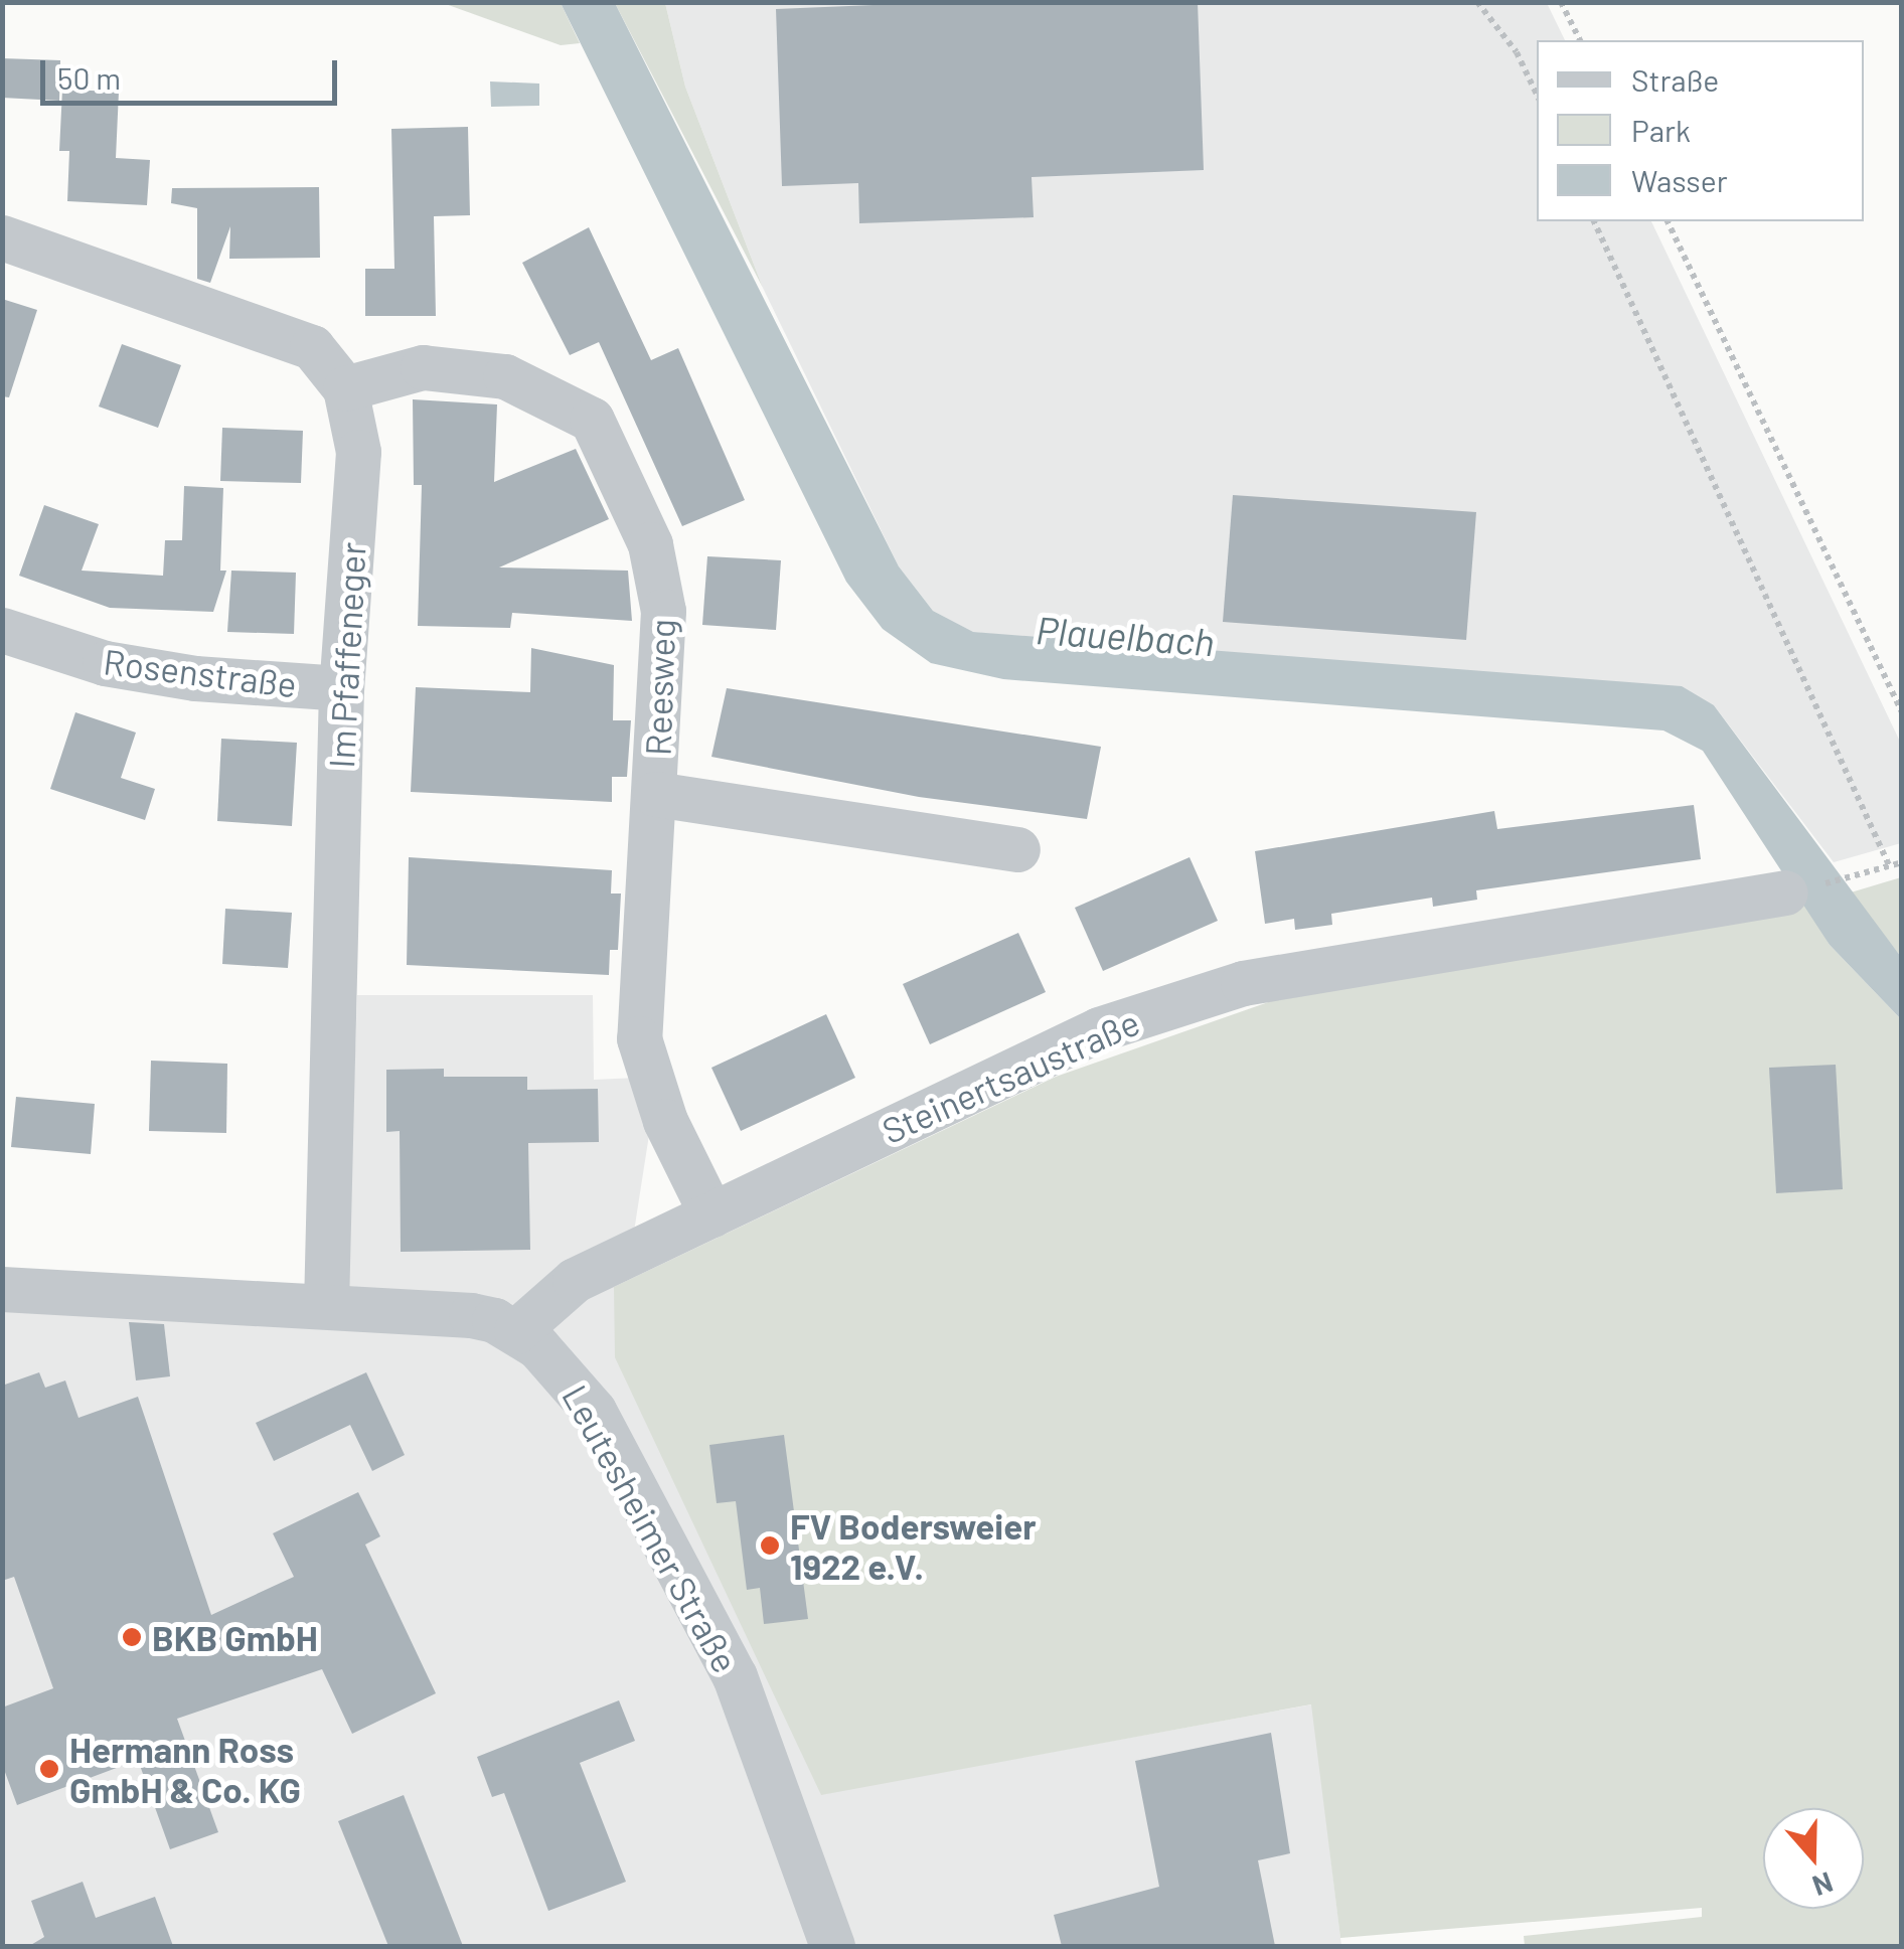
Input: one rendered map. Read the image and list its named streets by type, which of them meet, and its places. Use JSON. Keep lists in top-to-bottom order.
{
  "streets": {
    "street": [
      "Im Pfaffeneger",
      "Rosenstraße",
      "Reesweg",
      "Steinertsaustraße",
      "Leutesheimer Straße"
    ]
  },
  "crossings": [
    ["Im Pfaffeneger", "Rosenstraße"],
    ["Im Pfaffeneger", "Reesweg"],
    ["Im Pfaffeneger", "Leutesheimer Straße"],
    ["Reesweg", "Steinertsaustraße"],
    ["Steinertsaustraße", "Leutesheimer Straße"]
  ],
  "water": ["Plauelbach"],
  "places": ["FV Bodersweier 1922 e.V.", "BKB GmbH", "Hermann Ross GmbH & Co. KG"],
  "legend": ["Straße", "Park", "Wasser"],
  "scale_bar": "50 m",
  "north": "bottom"
}
